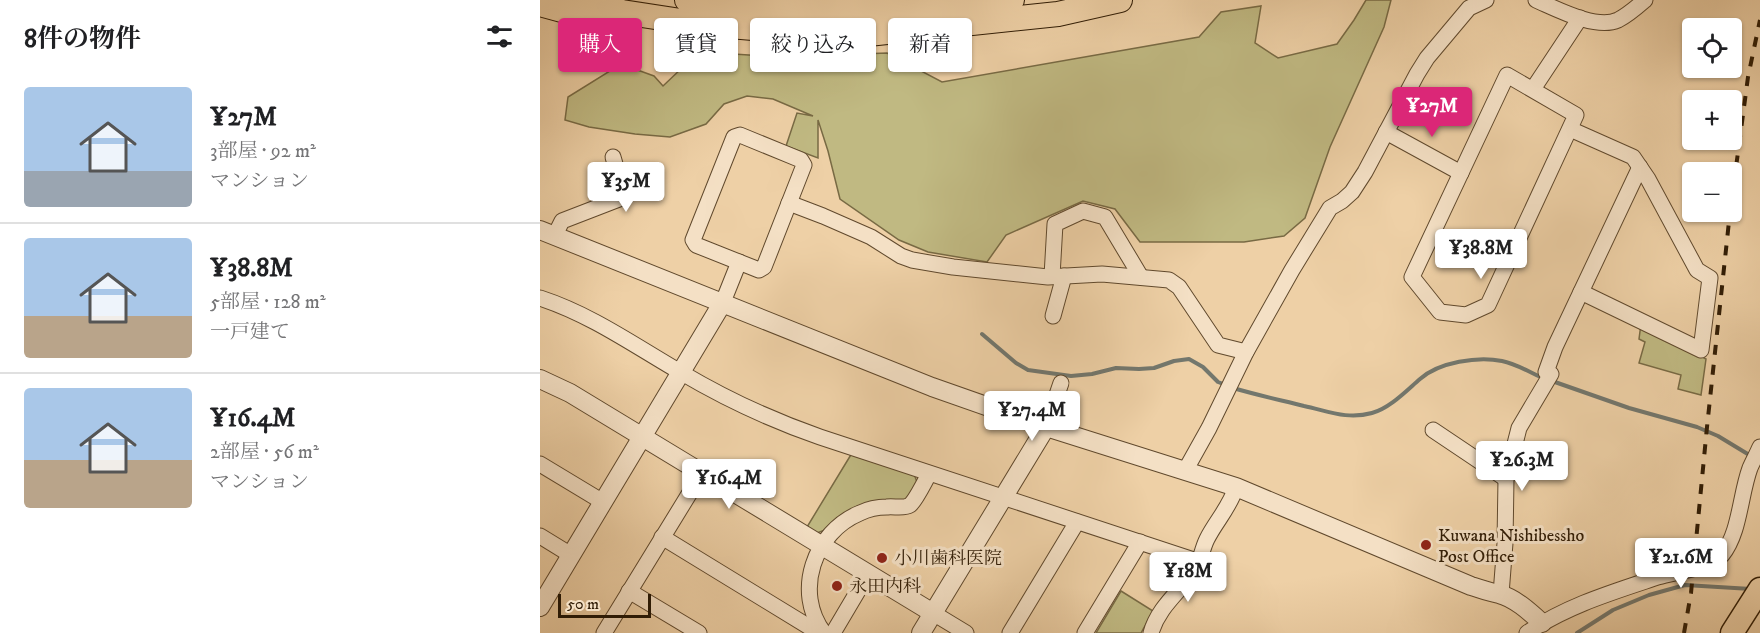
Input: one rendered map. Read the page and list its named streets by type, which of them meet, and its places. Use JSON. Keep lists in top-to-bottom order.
{
  "places": ["Kuwana Nishibessho Post Office", "小川歯科医院", "永田内科"],
  "scale_bar": "50 m",
  "page": {
    "heading": "8件の物件",
    "map_buttons": ["+", "−"],
    "chip": [
      "購入",
      "賃貸",
      "絞り込み",
      "新着"
    ],
    "list": [
      {
        "name": "¥27M",
        "note": "3部屋 · 92 m² · マンション"
      },
      {
        "name": "¥38.8M",
        "note": "5部屋 · 128 m² · 一戸建て"
      },
      {
        "name": "¥16.4M",
        "note": "2部屋 · 56 m² · マンション"
      }
    ],
    "price": [
      "¥27M",
      "¥35M",
      "¥38.8M",
      "¥27.4M",
      "¥26.3M",
      "¥16.4M",
      "¥21.6M",
      "¥18M"
    ],
    "scale": "50 m"
  }
}
